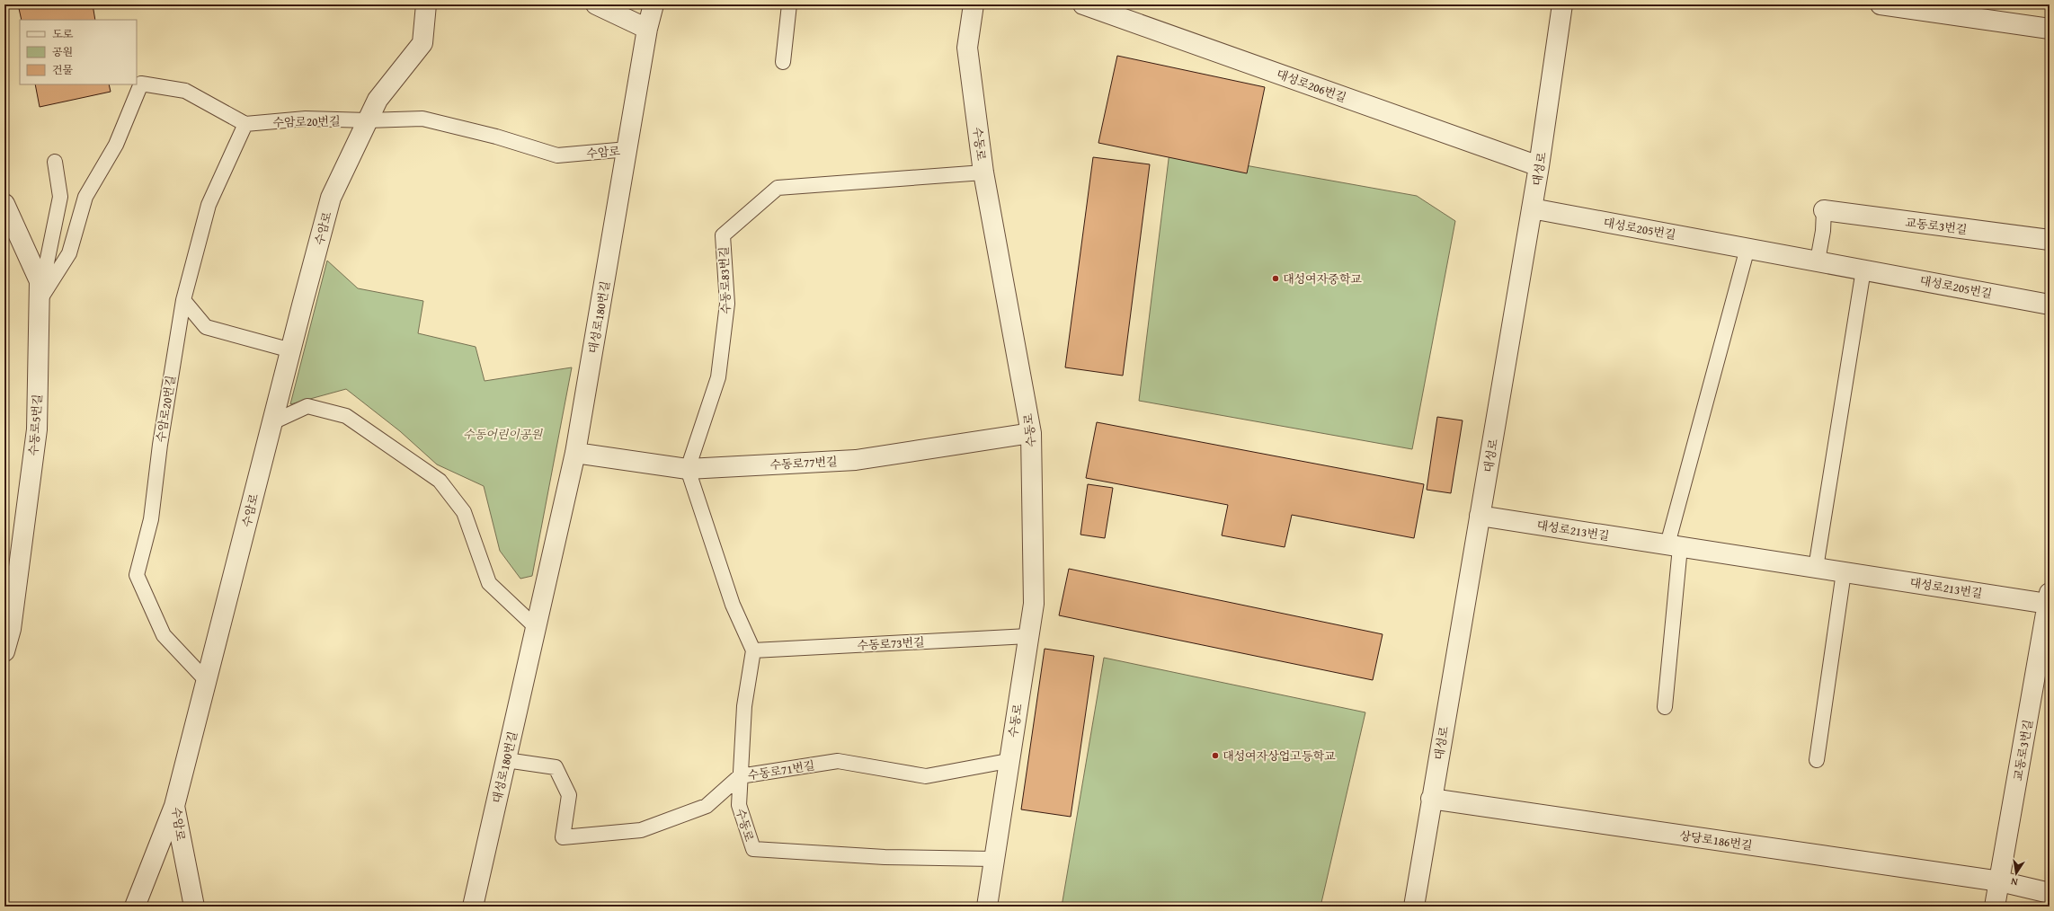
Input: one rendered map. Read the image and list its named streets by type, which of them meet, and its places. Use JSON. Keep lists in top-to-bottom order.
{
  "streets": {
    "street": [
      "대성로206번길",
      "수동로",
      "수암로",
      "대성로",
      "교동로3번길",
      "대성로205번길",
      "대성로180번길",
      "수동로5번길",
      "수동로77번길",
      "대성로213번길",
      "상당로186번길"
    ],
    "lane": [
      "수암로20번길",
      "수동로83번길",
      "수동로73번길",
      "수동로71번길"
    ]
  },
  "crossings": [
    ["대성로206번길", "대성로"],
    ["수암로20번길", "수암로"],
    ["수동로", "수동로83번길"],
    ["수동로", "수동로77번길"],
    ["수동로", "수동로73번길"],
    ["수동로", "수동로71번길"],
    ["수암로", "대성로180번길"],
    ["대성로", "대성로205번길"],
    ["대성로", "대성로213번길"],
    ["대성로", "상당로186번길"],
    ["교동로3번길", "대성로213번길"],
    ["교동로3번길", "상당로186번길"],
    ["수동로83번길", "수동로77번길"],
    ["대성로180번길", "수동로77번길"],
    ["대성로180번길", "수동로71번길"]
  ],
  "parks": ["수동어린이공원"],
  "places": ["대성여자중학교", "대성여자상업고등학교"],
  "legend": ["도로", "공원", "건물"],
  "north": "bottom"
}
